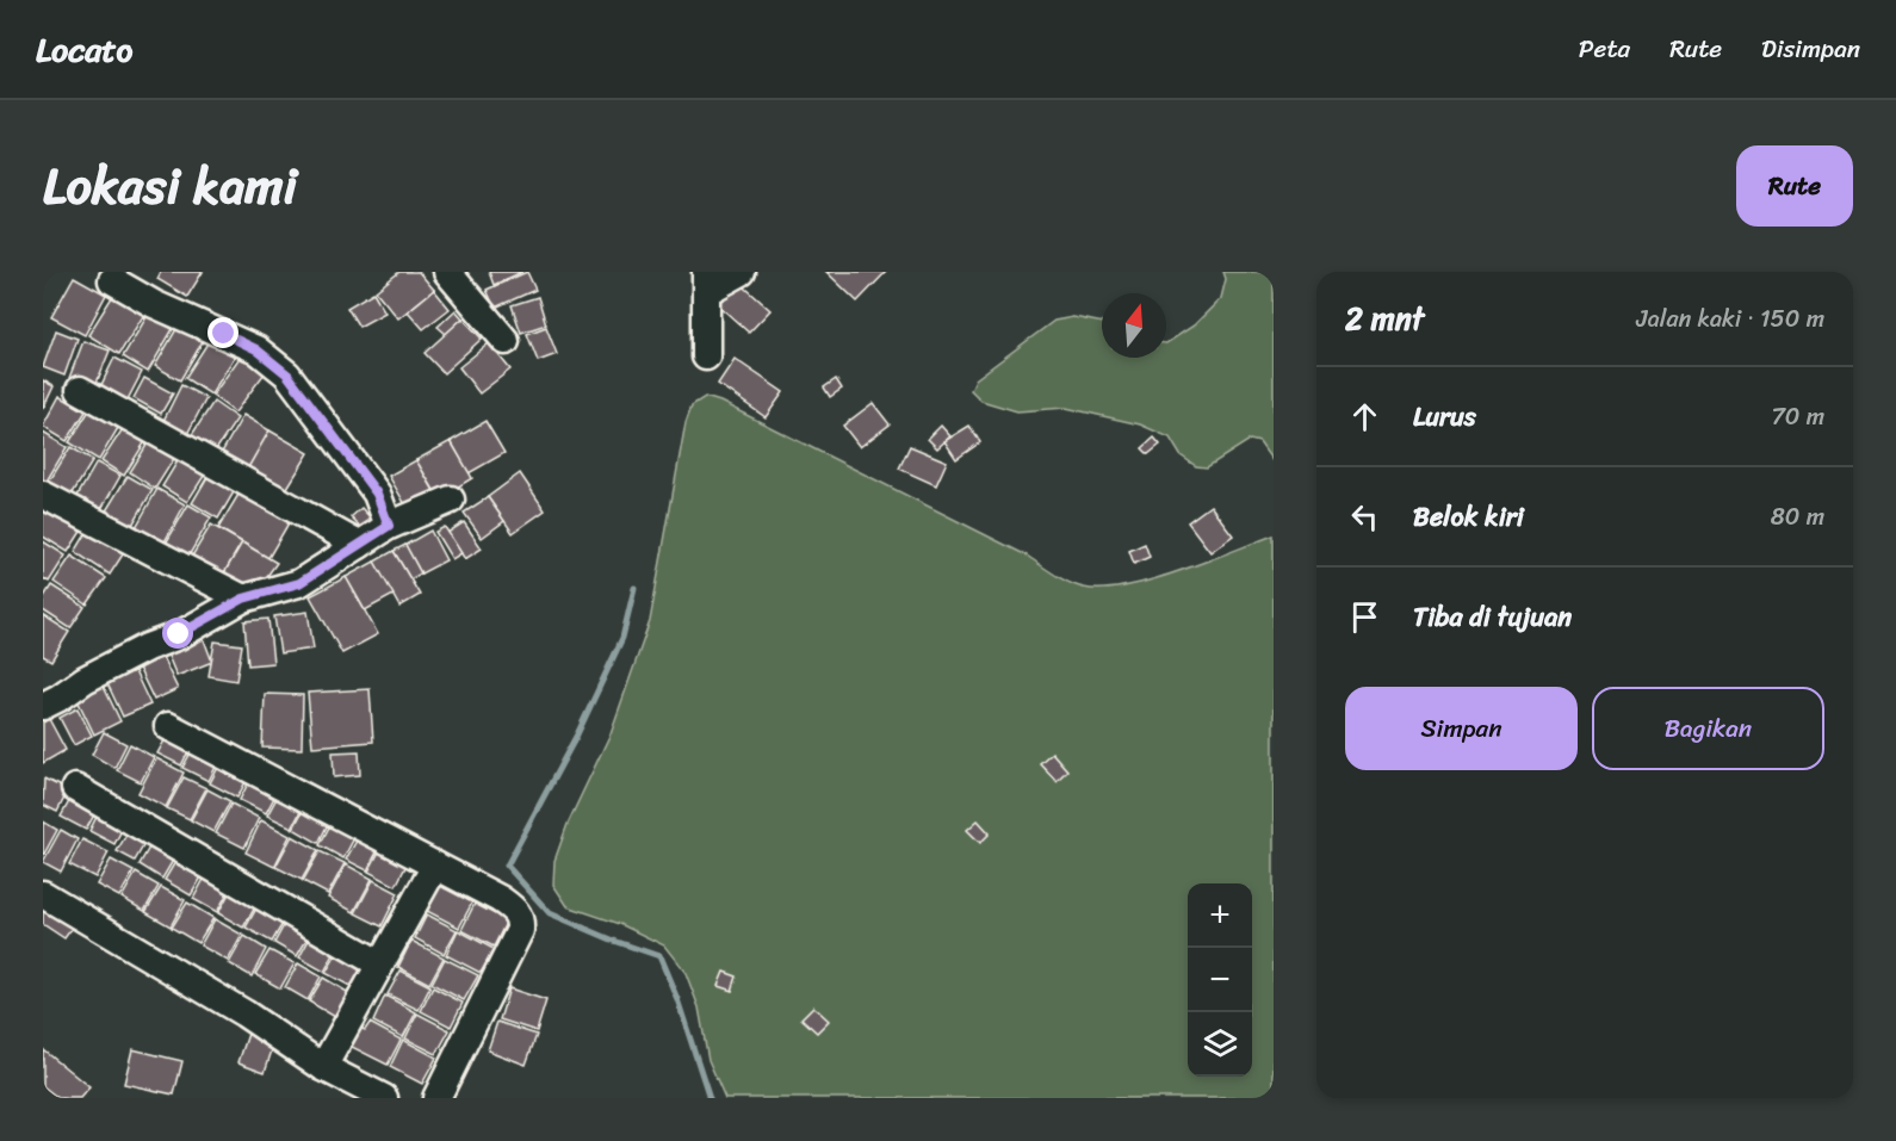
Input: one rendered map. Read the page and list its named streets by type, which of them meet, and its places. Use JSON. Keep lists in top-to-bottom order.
{
  "north": "top",
  "page": {
    "header": "Locato",
    "nav": ["Peta", "Rute", "Disimpan"],
    "title": "Lokasi kami",
    "buttons": [
      "Rute",
      ["Simpan", "Bagikan"]
    ],
    "heading": ["2 mnt", "Jalan kaki · 150 m"],
    "list": [
      ["Lurus", "70 m"],
      ["Belok kiri", "80 m"],
      "Tiba di tujuan"
    ],
    "map_buttons": ["+", "−"]
  }
}
